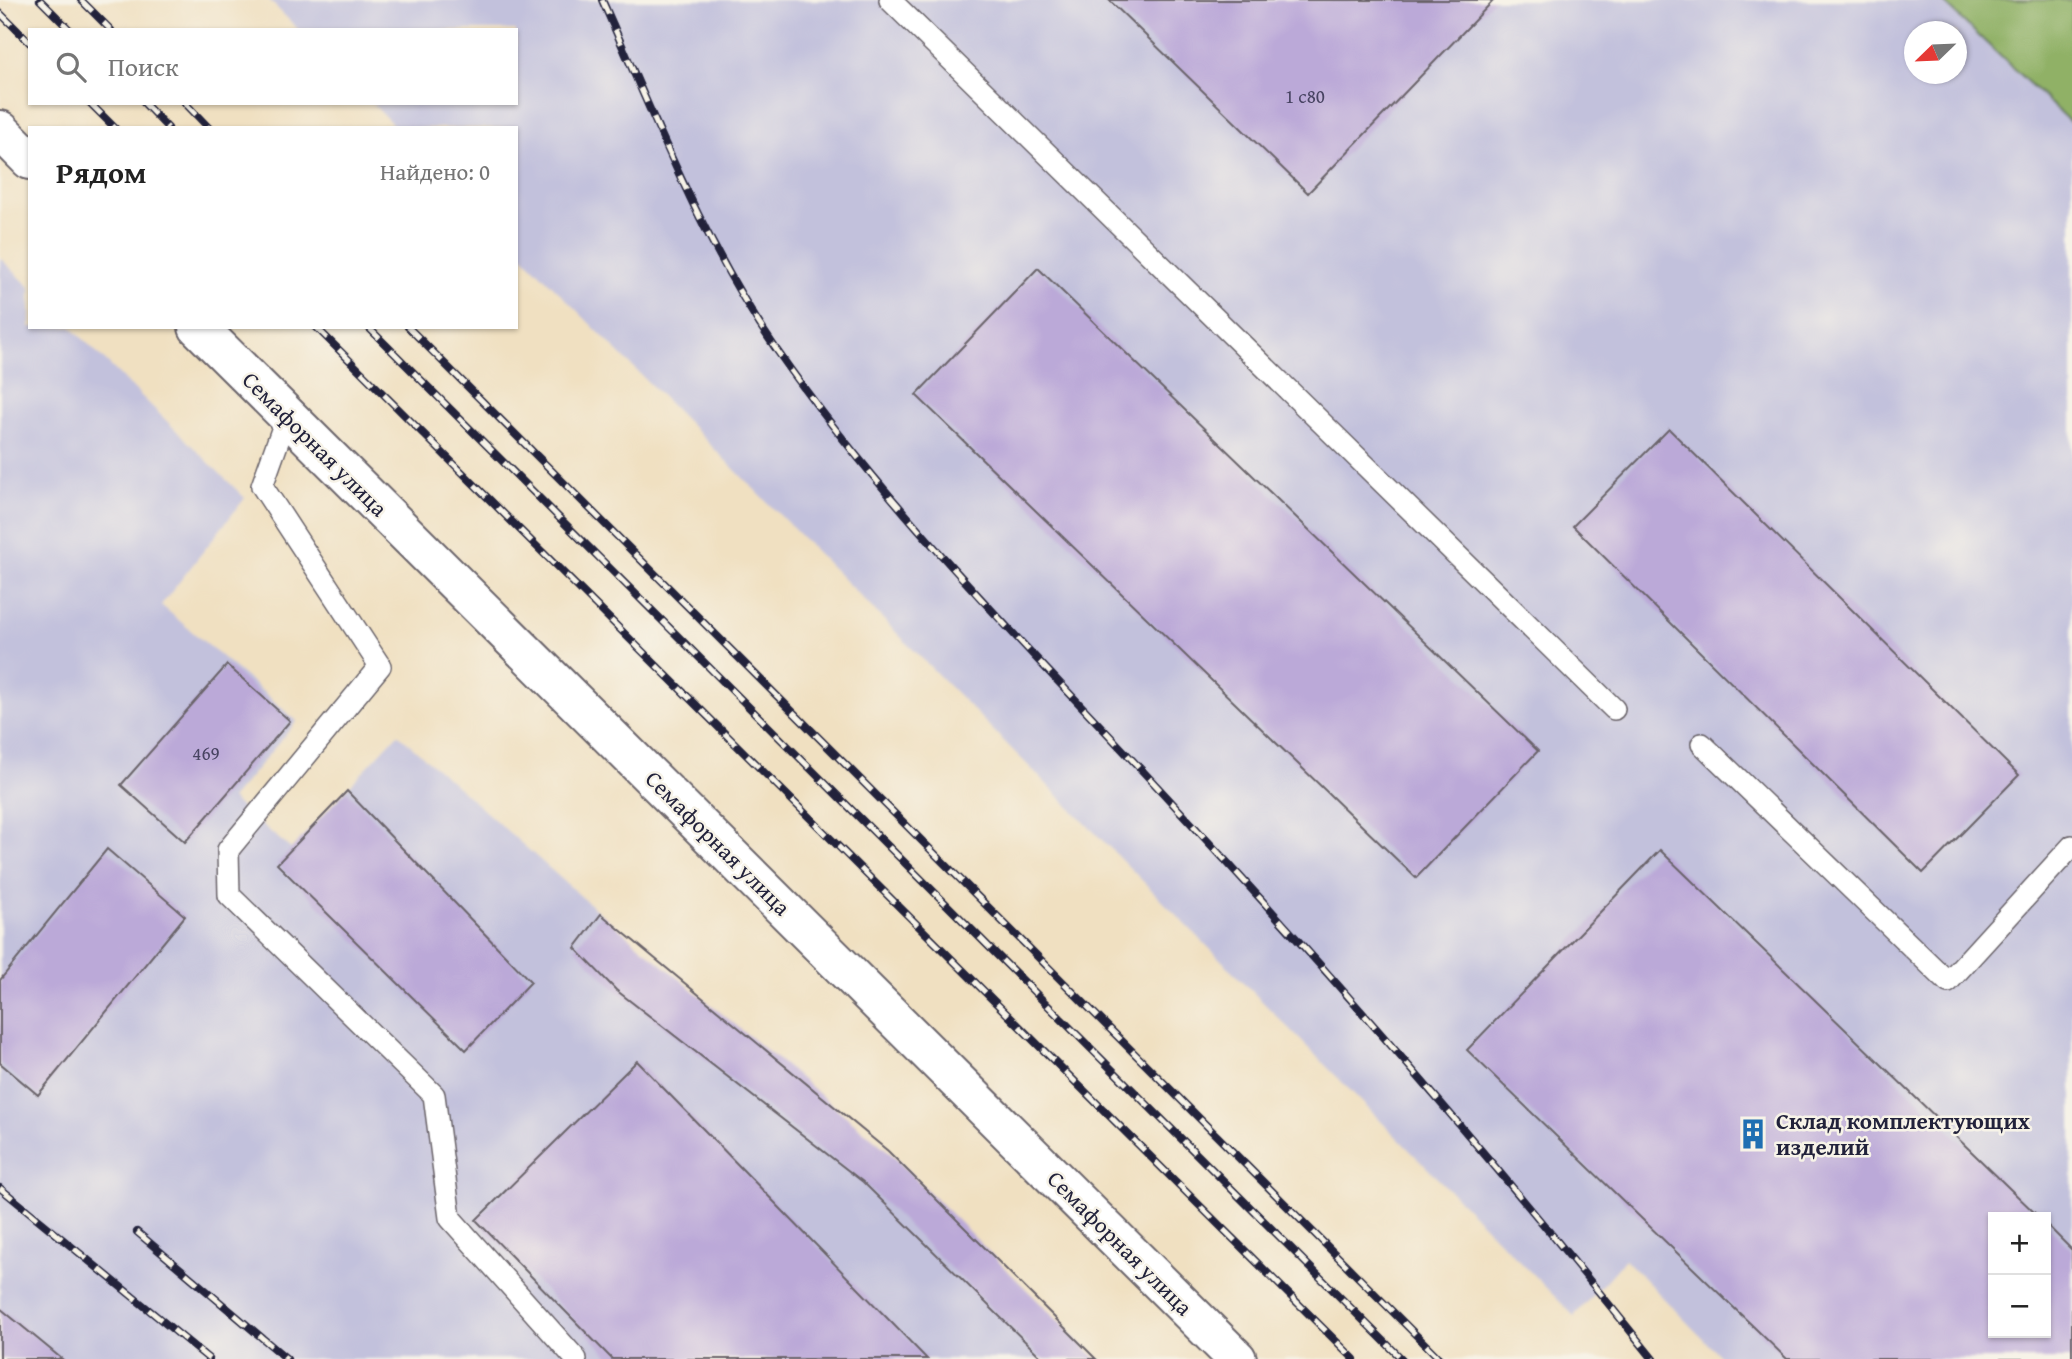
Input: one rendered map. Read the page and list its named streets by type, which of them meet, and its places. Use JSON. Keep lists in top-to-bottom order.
{
  "streets": {
    "highway": ["Семафорная улица"]
  },
  "places": {
    "building": ["Склад комплектующих изделий"]
  },
  "house_numbers": ["1 с80", "469"],
  "north": "bottom left",
  "page": {
    "search": "Поиск",
    "heading": ["Рядом", "Найдено: 0"],
    "map_buttons": ["+", "−"]
  }
}
